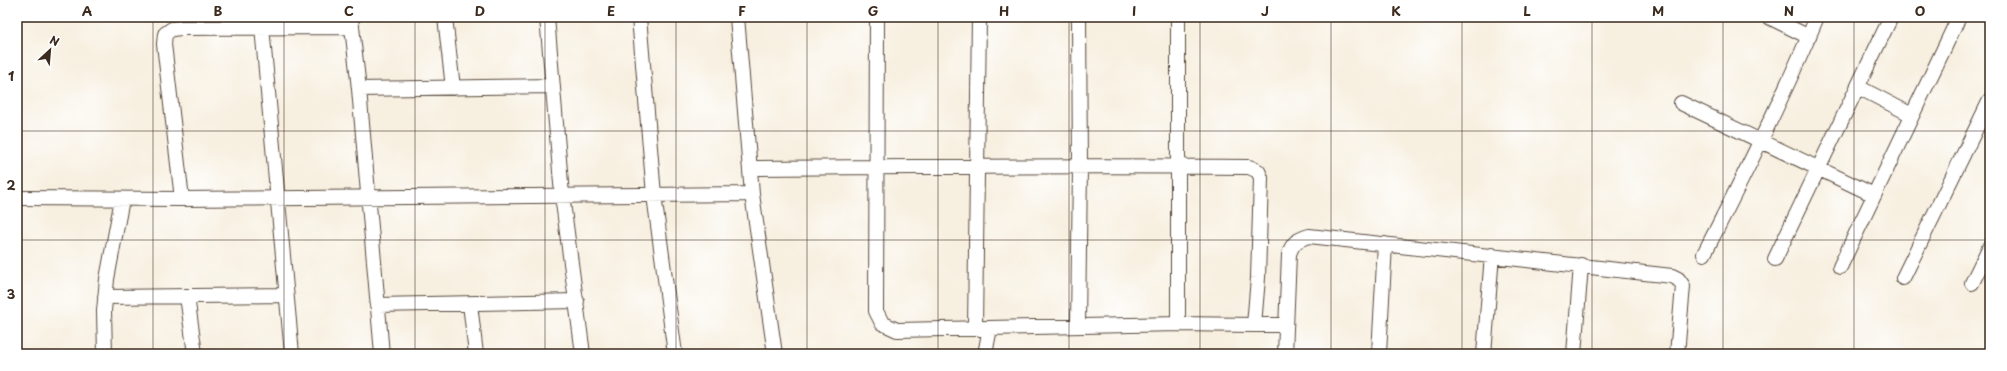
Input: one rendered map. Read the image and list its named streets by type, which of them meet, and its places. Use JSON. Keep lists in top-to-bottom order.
{
  "north": "top right",
  "grid": {
    "columns": [
      "A",
      "B",
      "C",
      "D",
      "E",
      "F",
      "G",
      "H",
      "I",
      "J",
      "K",
      "L",
      "M",
      "N",
      "O"
    ],
    "rows": ["1", "2", "3"]
  }
}
